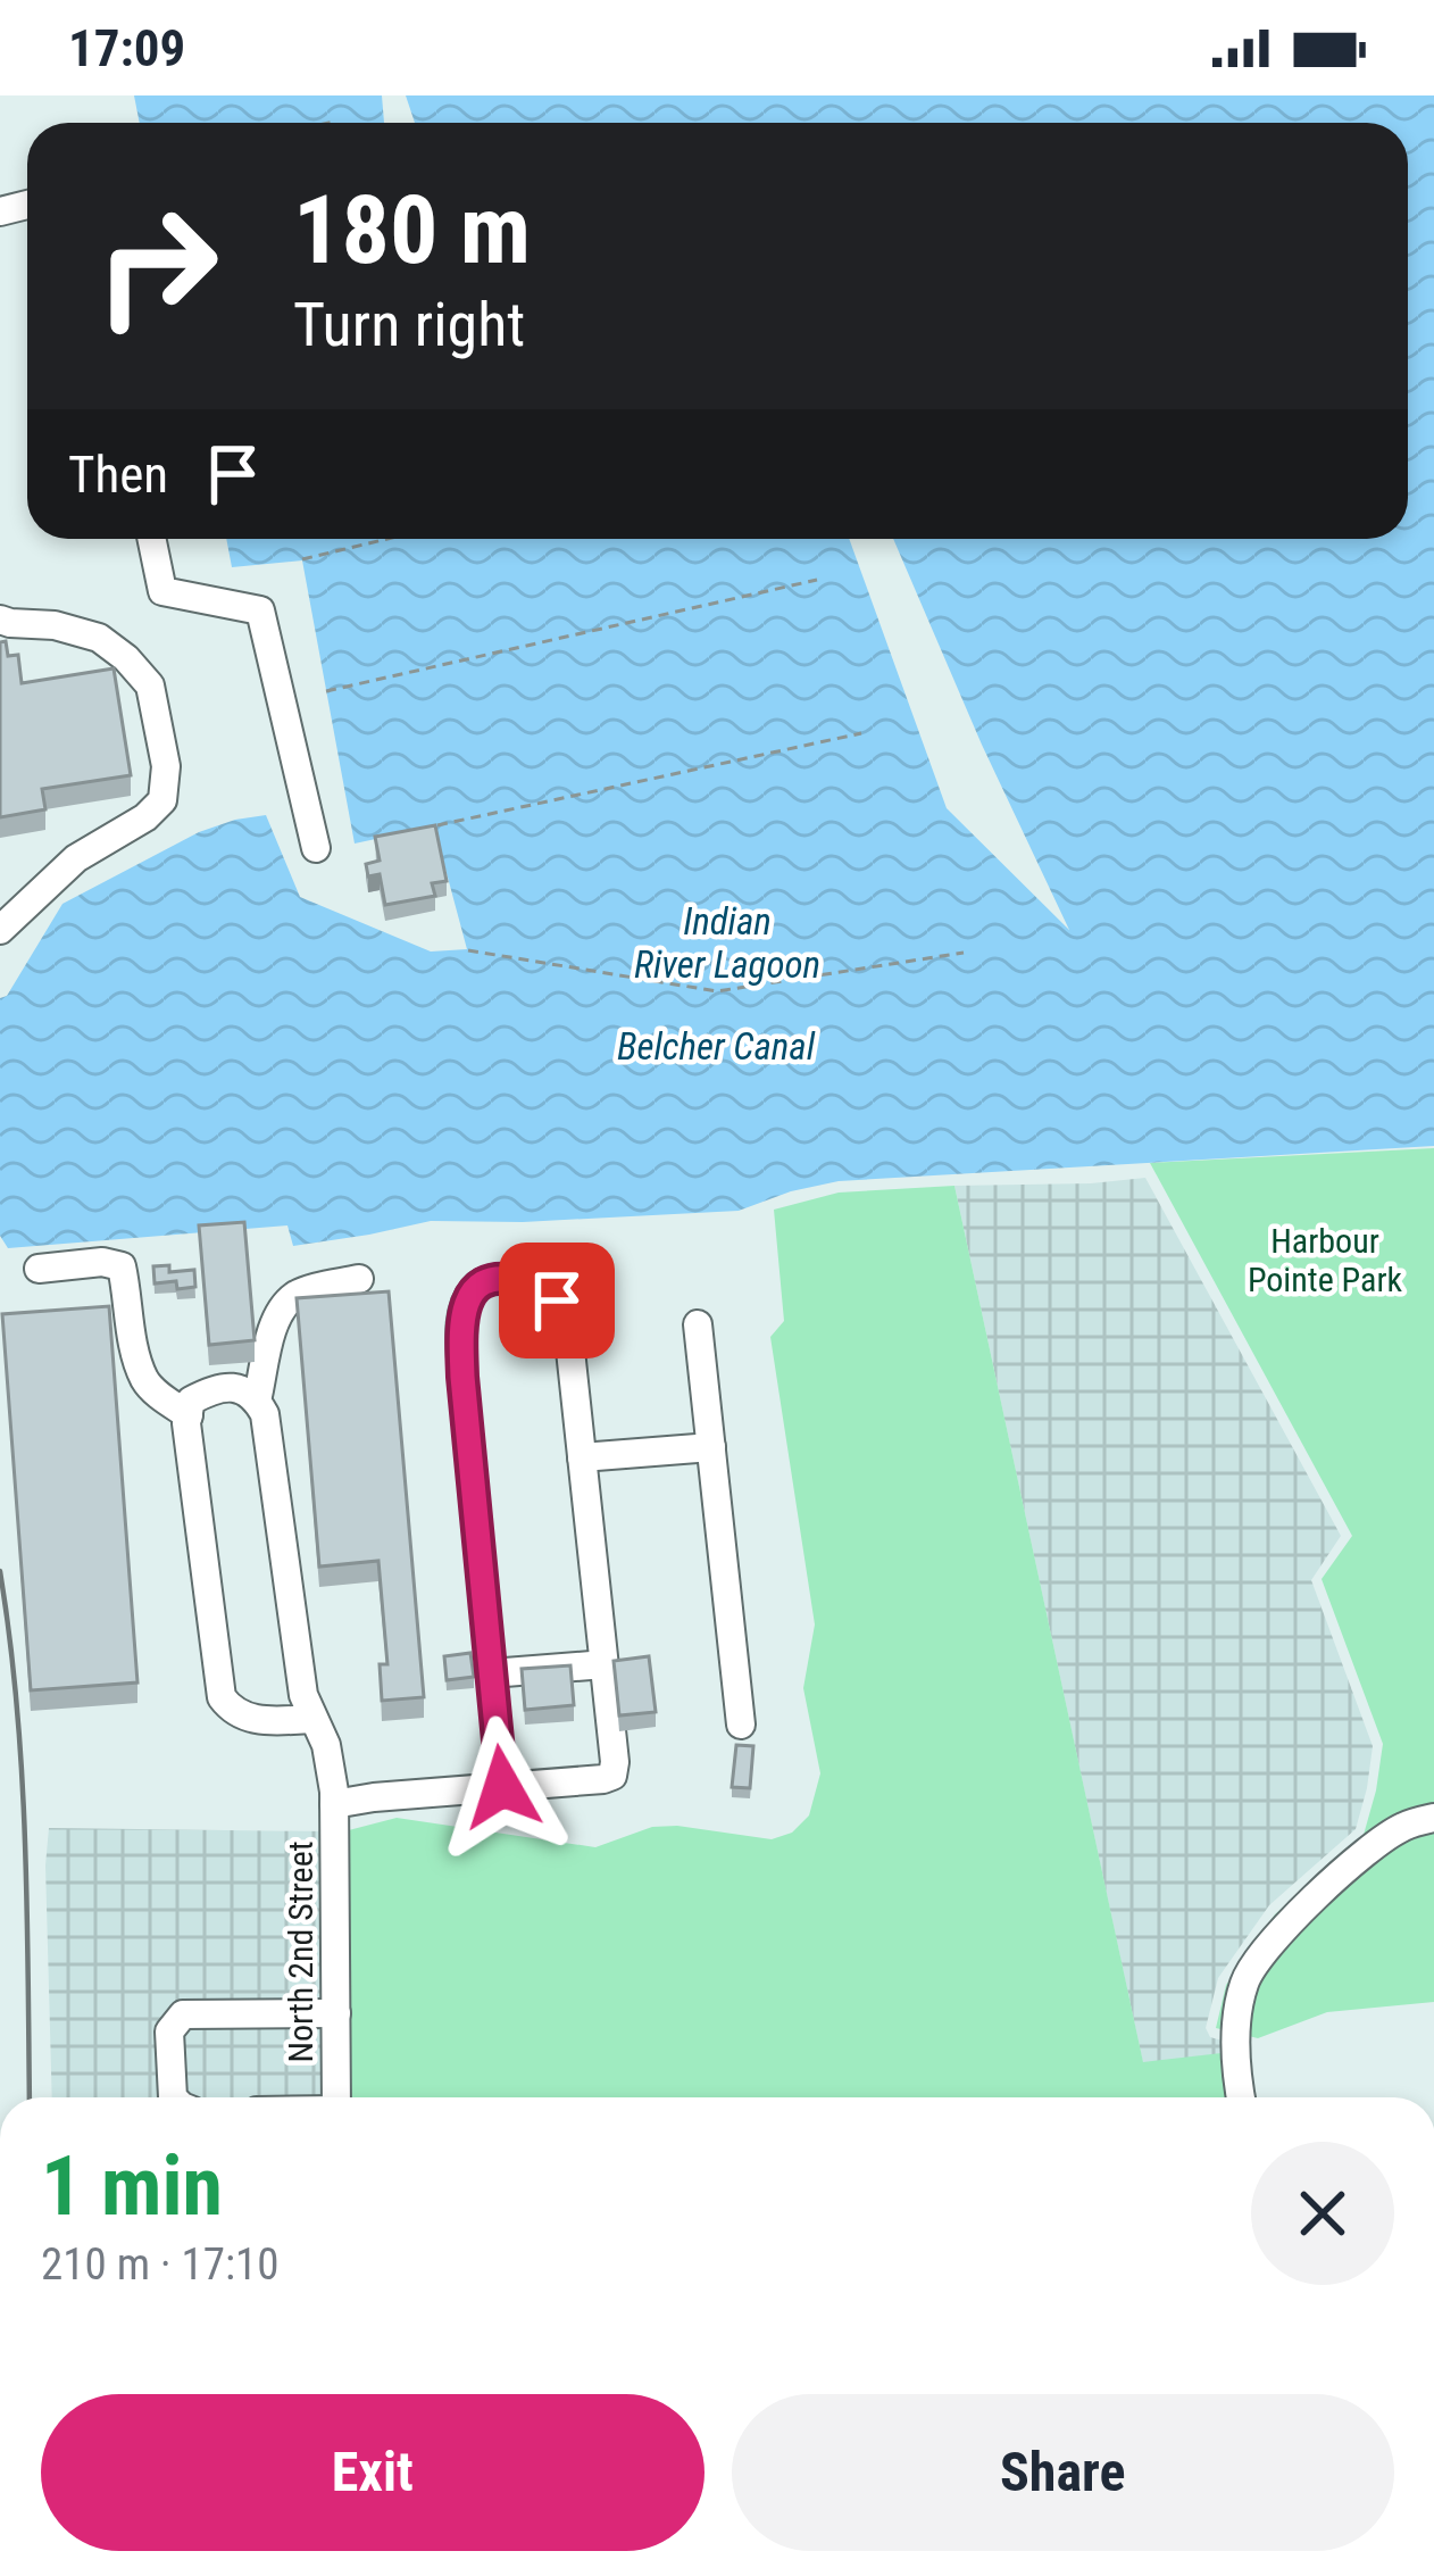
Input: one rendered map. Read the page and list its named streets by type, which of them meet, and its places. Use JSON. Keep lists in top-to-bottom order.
{
  "streets": {
    "street": ["North 2nd Street"]
  },
  "water": ["Indian River Lagoon", "Belcher Canal"],
  "parks": ["Harbour Pointe Park"],
  "page": {
    "status": "17:09",
    "turn": ["180 m", "Turn right"],
    "then": "Then",
    "heading": ["1 min", "210 m · 17:10"],
    "buttons": ["Exit", "Share"]
  }
}
